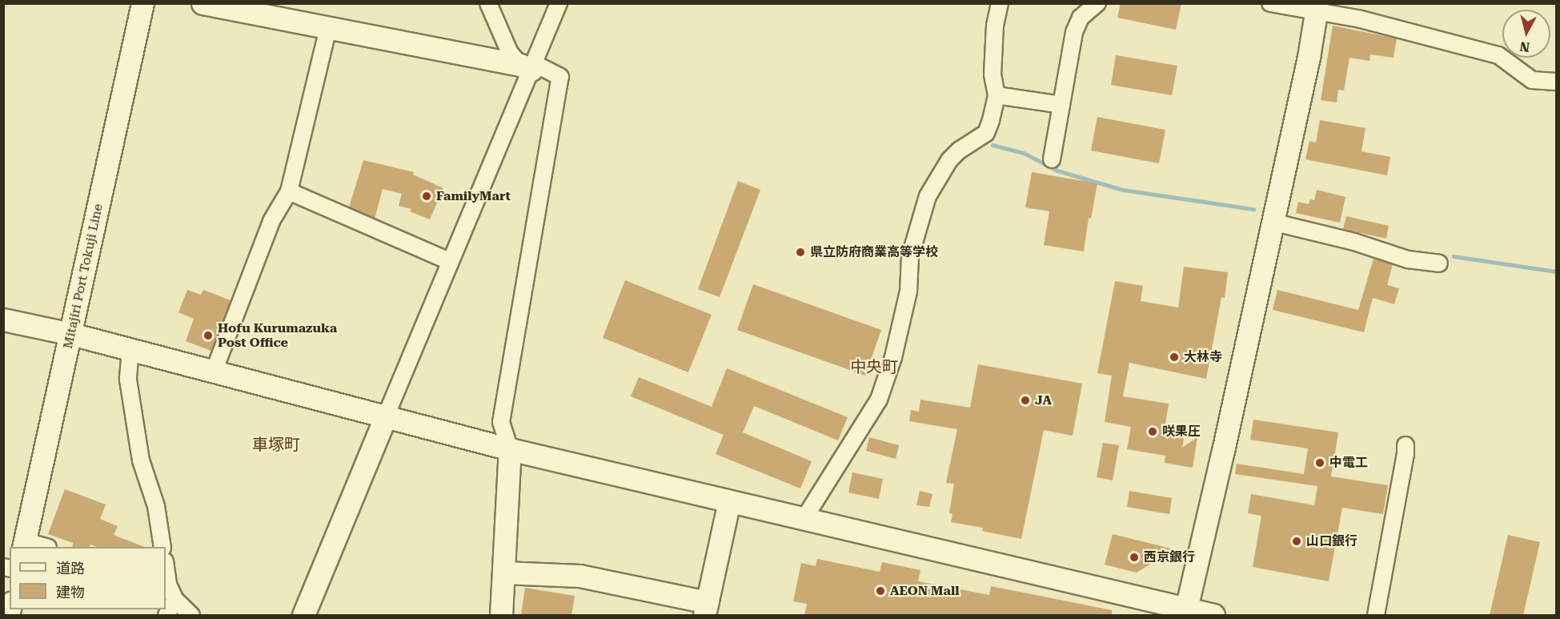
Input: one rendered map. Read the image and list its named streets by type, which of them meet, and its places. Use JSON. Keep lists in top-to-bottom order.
{
  "streets": {
    "street": ["Mitajiri Port Tokuji Line"]
  },
  "districts": ["中央町", "車塚町"],
  "places": [
    "FamilyMart",
    "県立防府商業高等学校",
    "Hofu Kurumazuka Post Office",
    "大林寺",
    "JA",
    "咲果圧",
    "中電工",
    "山口銀行",
    "西京銀行",
    "AEON Mall"
  ],
  "legend": ["道路", "建物"],
  "north": "bottom"
}
